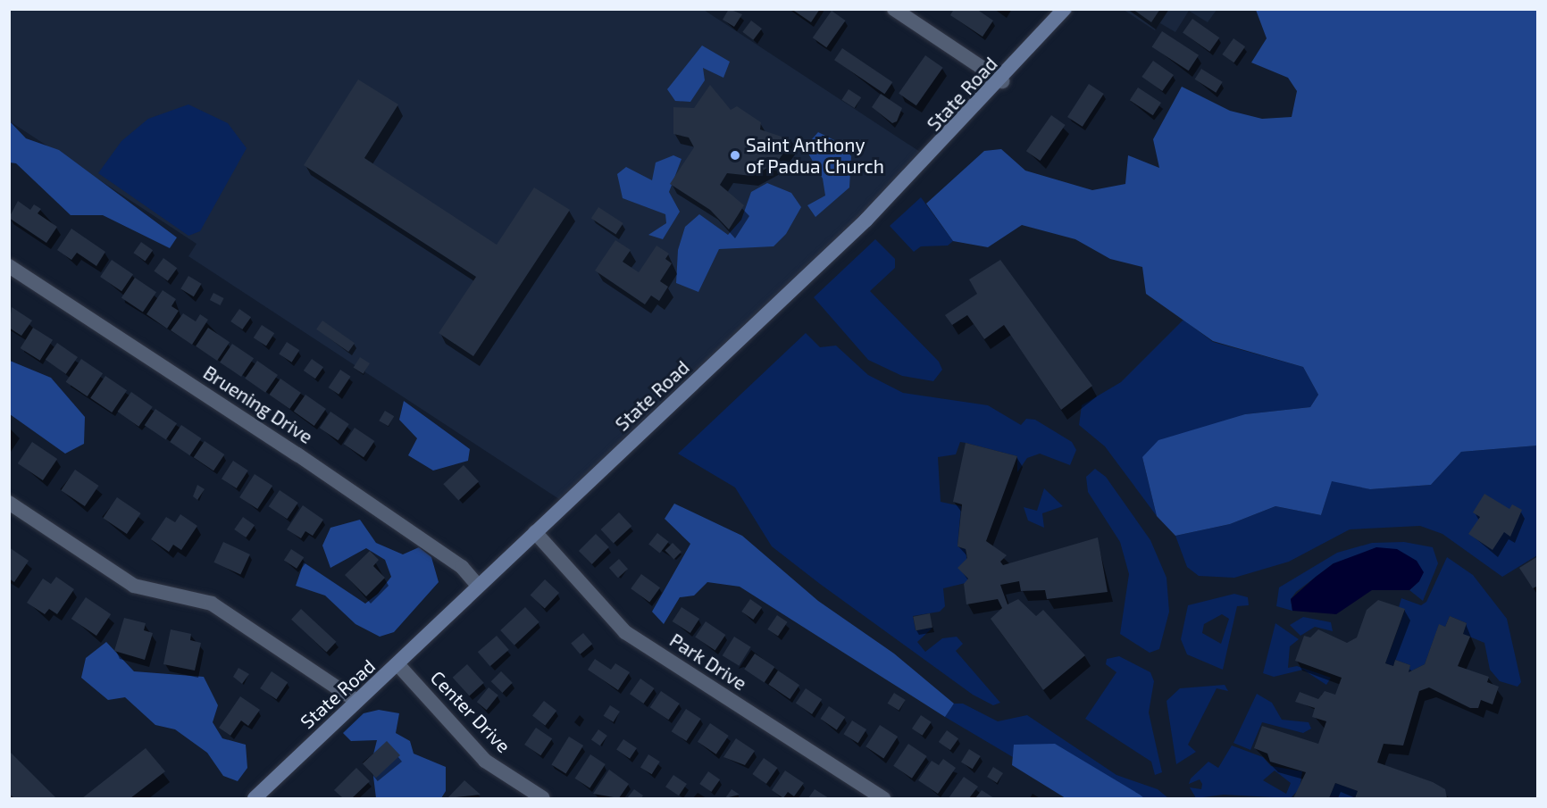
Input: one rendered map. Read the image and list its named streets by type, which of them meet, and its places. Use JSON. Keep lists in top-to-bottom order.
{
  "streets": {
    "main road": ["State Road"],
    "street": ["Bruening Drive", "Park Drive", "Center Drive"]
  },
  "crossings": [
    ["State Road", "Bruening Drive"],
    ["State Road", "Park Drive"],
    ["State Road", "Center Drive"]
  ],
  "places": ["Saint Anthony of Padua Church"]
}
